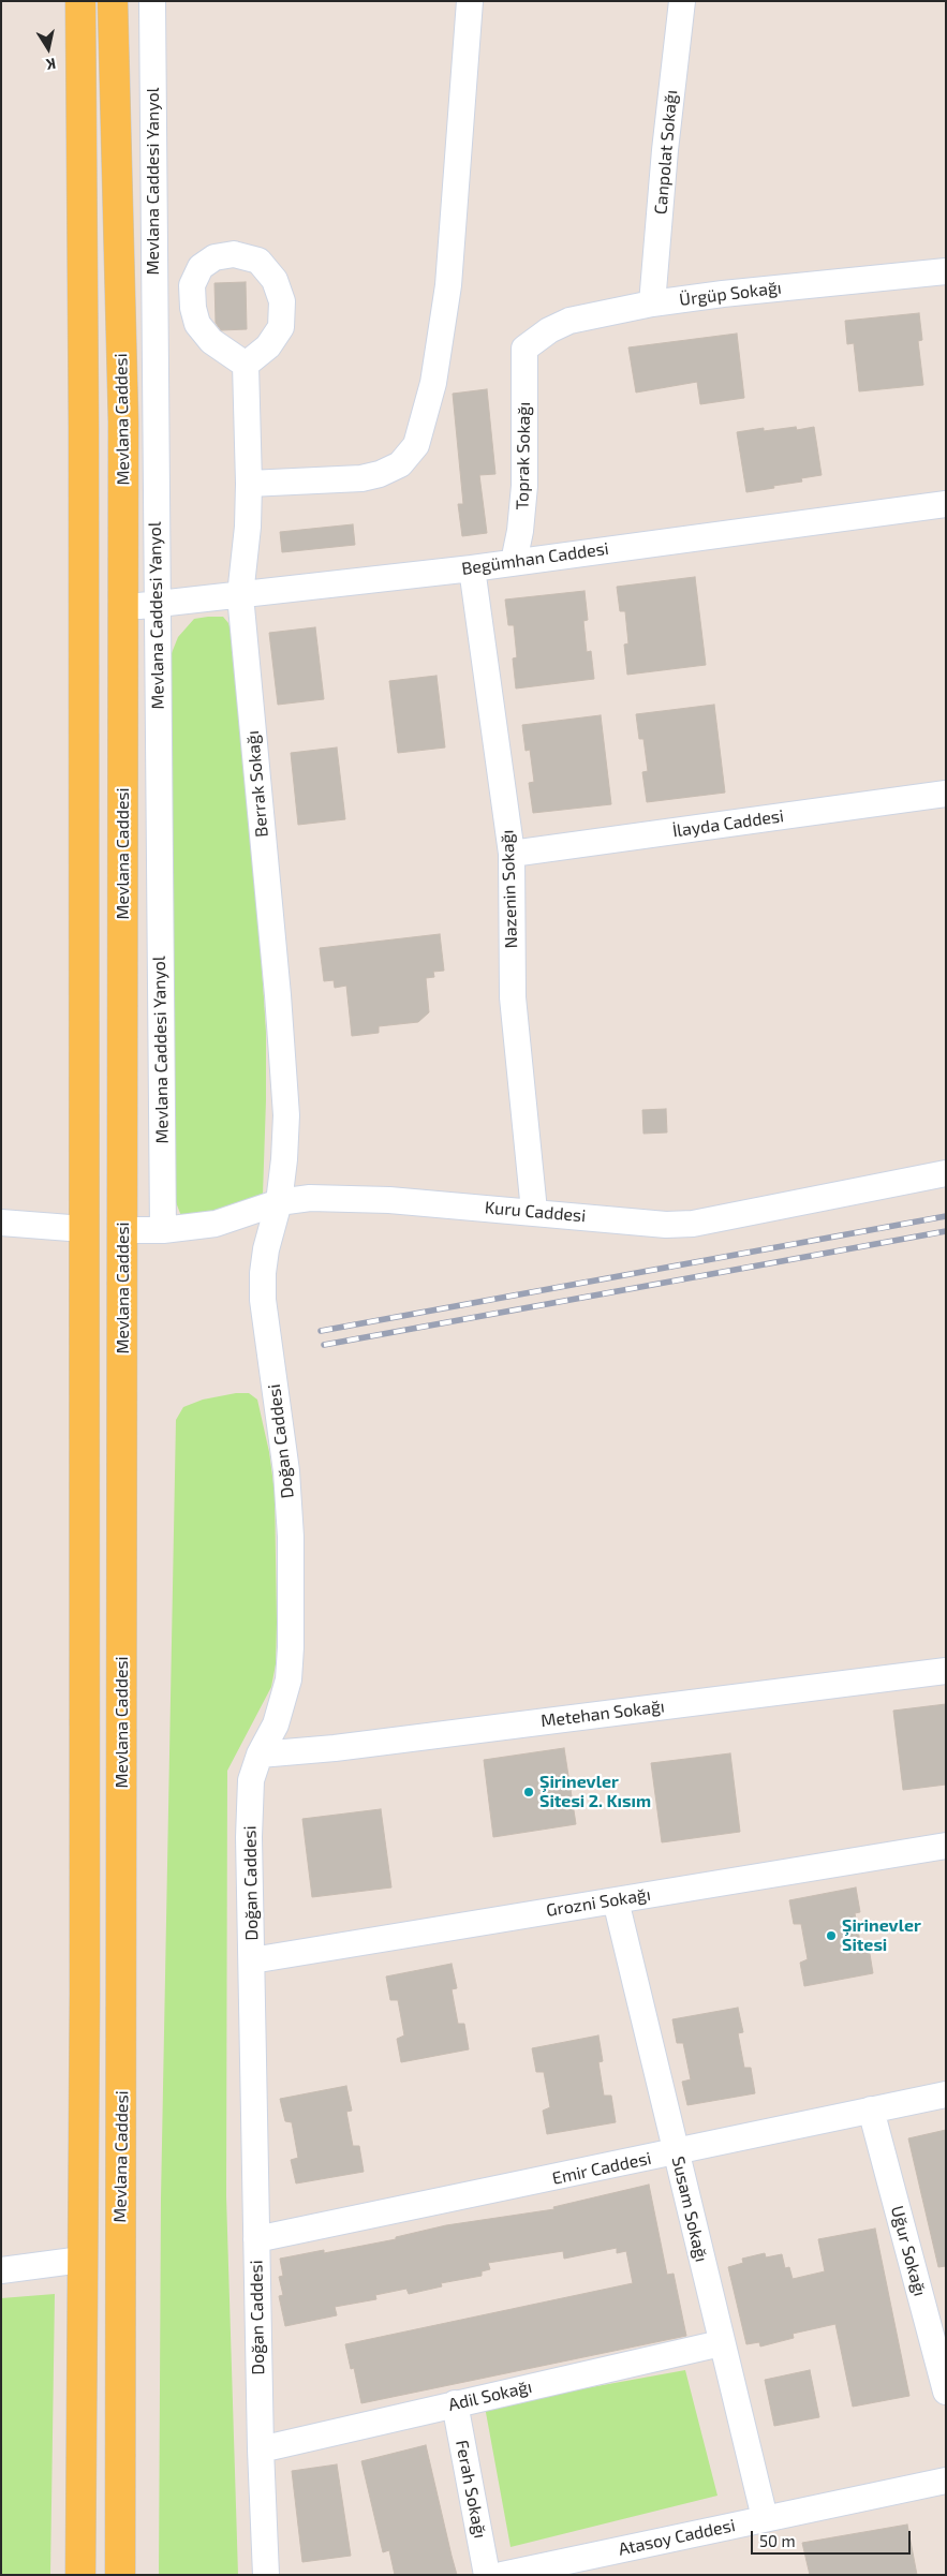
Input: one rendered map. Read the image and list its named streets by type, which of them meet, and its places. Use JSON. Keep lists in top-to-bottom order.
{
  "streets": {
    "main road": ["Mevlana Caddesi"],
    "street": [
      "Canpolat Sokağı",
      "Mevlana Caddesi Yanyol",
      "Ürgüp Sokağı",
      "Toprak Sokağı",
      "Begümhan Caddesi",
      "Berrak Sokağı",
      "İlayda Caddesi",
      "Nazenin Sokağı",
      "Kuru Caddesi",
      "Doğan Caddesi",
      "Metehan Sokağı",
      "Grozni Sokağı",
      "Emir Caddesi",
      "Susam Sokağı",
      "Uğur Sokağı",
      "Adil Sokağı",
      "Ferah Sokağı",
      "Atasoy Caddesi"
    ]
  },
  "crossings": [
    ["Canpolat Sokağı", "Ürgüp Sokağı"],
    ["Mevlana Caddesi Yanyol", "Begümhan Caddesi"],
    ["Mevlana Caddesi Yanyol", "Kuru Caddesi"],
    ["Ürgüp Sokağı", "Toprak Sokağı"],
    ["Mevlana Caddesi", "Begümhan Caddesi"],
    ["Mevlana Caddesi", "Kuru Caddesi"],
    ["Toprak Sokağı", "Begümhan Caddesi"],
    ["Begümhan Caddesi", "Berrak Sokağı"],
    ["Begümhan Caddesi", "Nazenin Sokağı"],
    ["Berrak Sokağı", "Kuru Caddesi"],
    ["Berrak Sokağı", "Doğan Caddesi"],
    ["İlayda Caddesi", "Nazenin Sokağı"],
    ["Nazenin Sokağı", "Kuru Caddesi"],
    ["Kuru Caddesi", "Doğan Caddesi"],
    ["Doğan Caddesi", "Metehan Sokağı"],
    ["Doğan Caddesi", "Grozni Sokağı"],
    ["Doğan Caddesi", "Emir Caddesi"],
    ["Doğan Caddesi", "Adil Sokağı"],
    ["Grozni Sokağı", "Susam Sokağı"],
    ["Emir Caddesi", "Susam Sokağı"],
    ["Emir Caddesi", "Uğur Sokağı"],
    ["Susam Sokağı", "Adil Sokağı"],
    ["Susam Sokağı", "Atasoy Caddesi"],
    ["Adil Sokağı", "Ferah Sokağı"]
  ],
  "places": ["Şirinevler Sitesi 2. Kısım", "Şirinevler Sitesi"],
  "scale_bar": "50 m",
  "north": "bottom"
}
